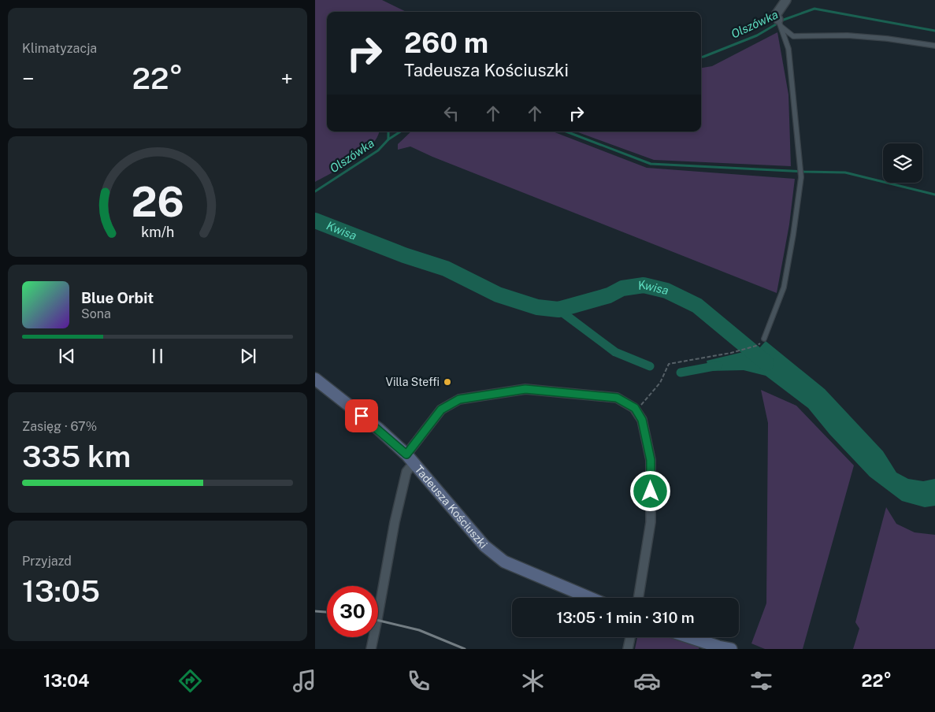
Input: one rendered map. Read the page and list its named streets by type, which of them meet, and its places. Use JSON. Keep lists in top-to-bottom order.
{
  "streets": {
    "main road": ["Tadeusza Kościuszki"]
  },
  "water": ["Olszówka", "Kwisa"],
  "places": ["Villa Steffi"],
  "page": {
    "tile": [
      "Klimatyzacja",
      ["Zasięg · 67%", "335 km"],
      ["Przyjazd", "13:05"]
    ],
    "turn": ["260 m", "Tadeusza Kościuszki"],
    "heat": ["−", "22°", "+"],
    "song": ["Blue Orbit", "Sona"],
    "limit": "30",
    "trip": "13:05 · 1 min · 310 m",
    "tabs": ["13:04", "22°"],
    "gauge": ["26", "km/h"]
  }
}
